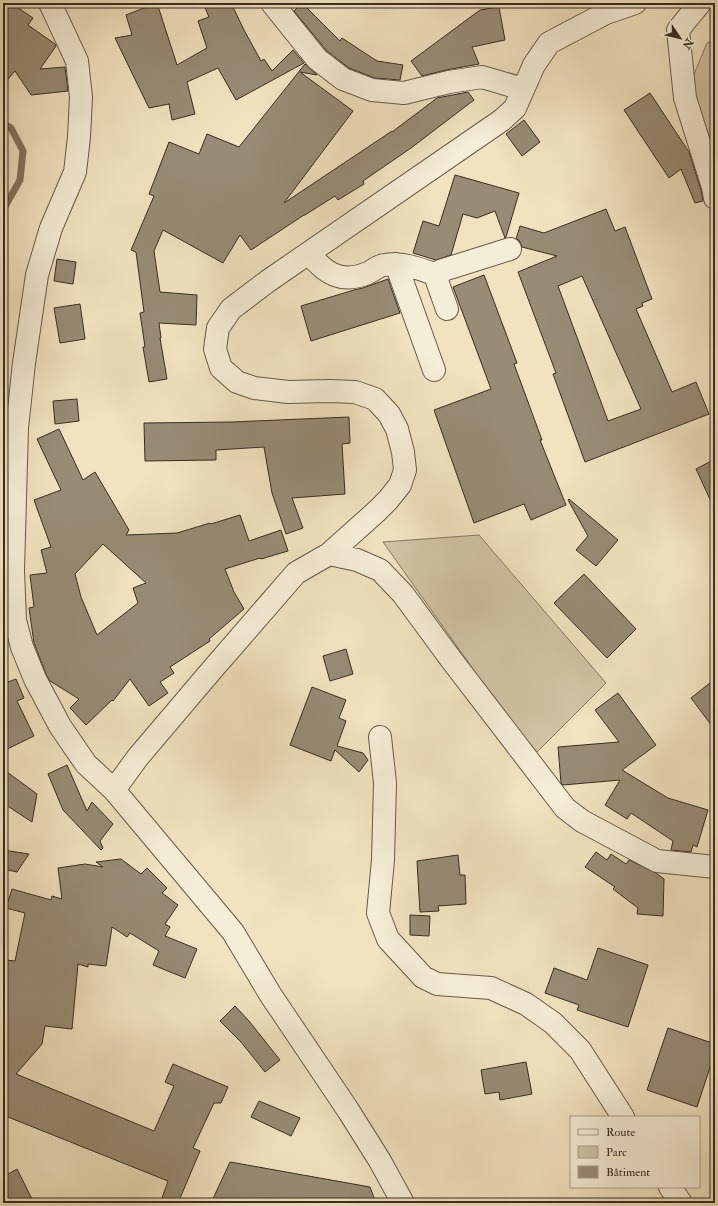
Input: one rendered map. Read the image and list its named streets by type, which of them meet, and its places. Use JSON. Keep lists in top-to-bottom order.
{
  "legend": ["Route", "Parc", "Bâtiment"],
  "north": "bottom right"
}
